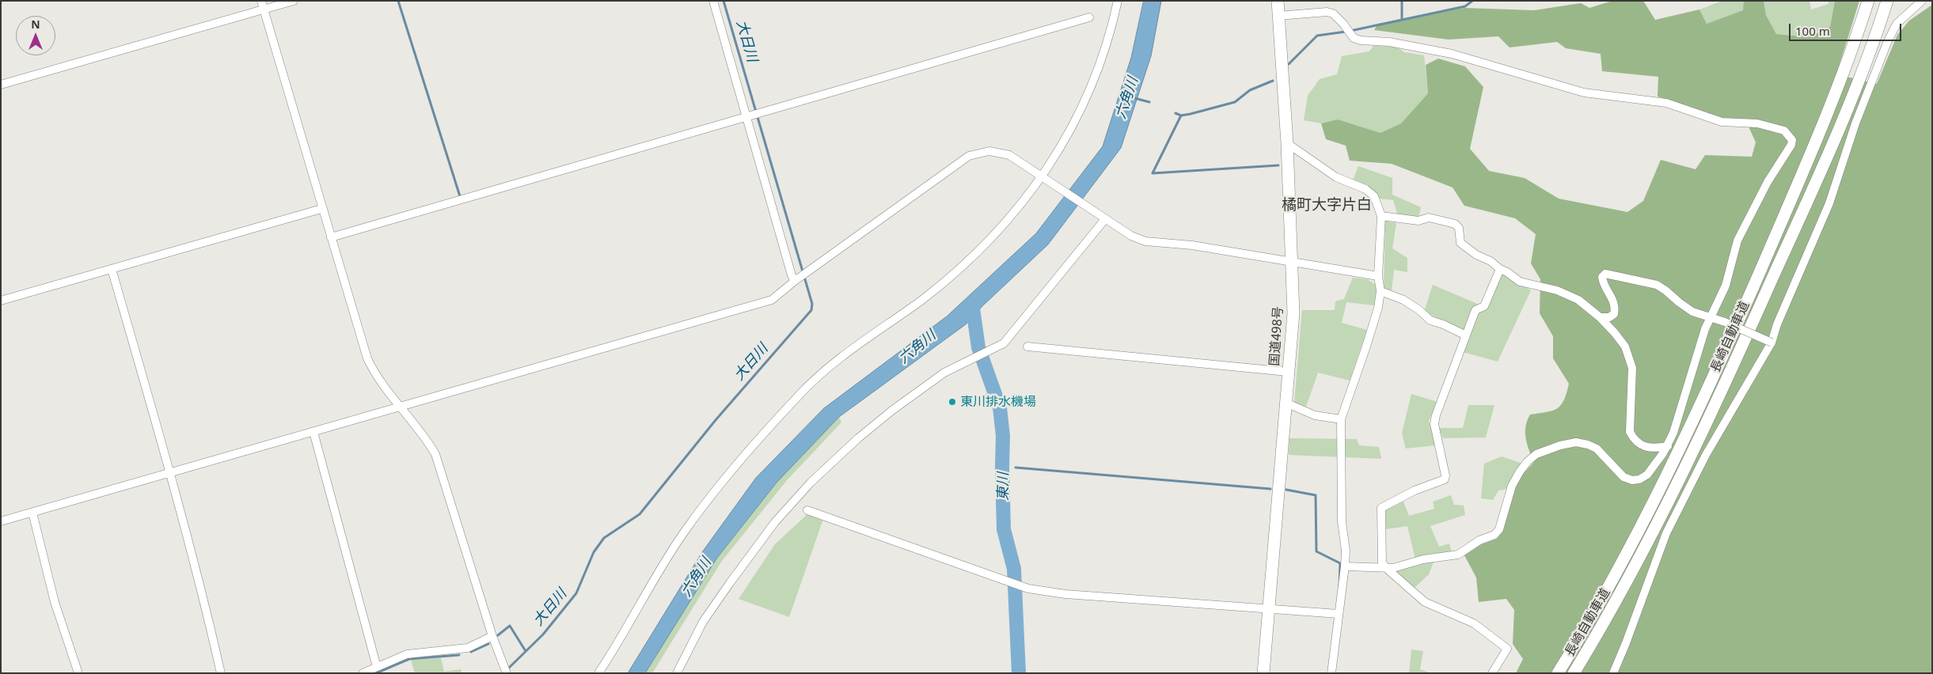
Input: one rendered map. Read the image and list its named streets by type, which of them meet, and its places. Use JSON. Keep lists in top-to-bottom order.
{
  "streets": {
    "highway": ["国道498号", "長崎自動車道"]
  },
  "districts": ["橘町大字片白"],
  "water": ["大日川", "六角川", "東川"],
  "places": ["東川排水機場"],
  "scale_bar": "100 m",
  "north": "top"
}
